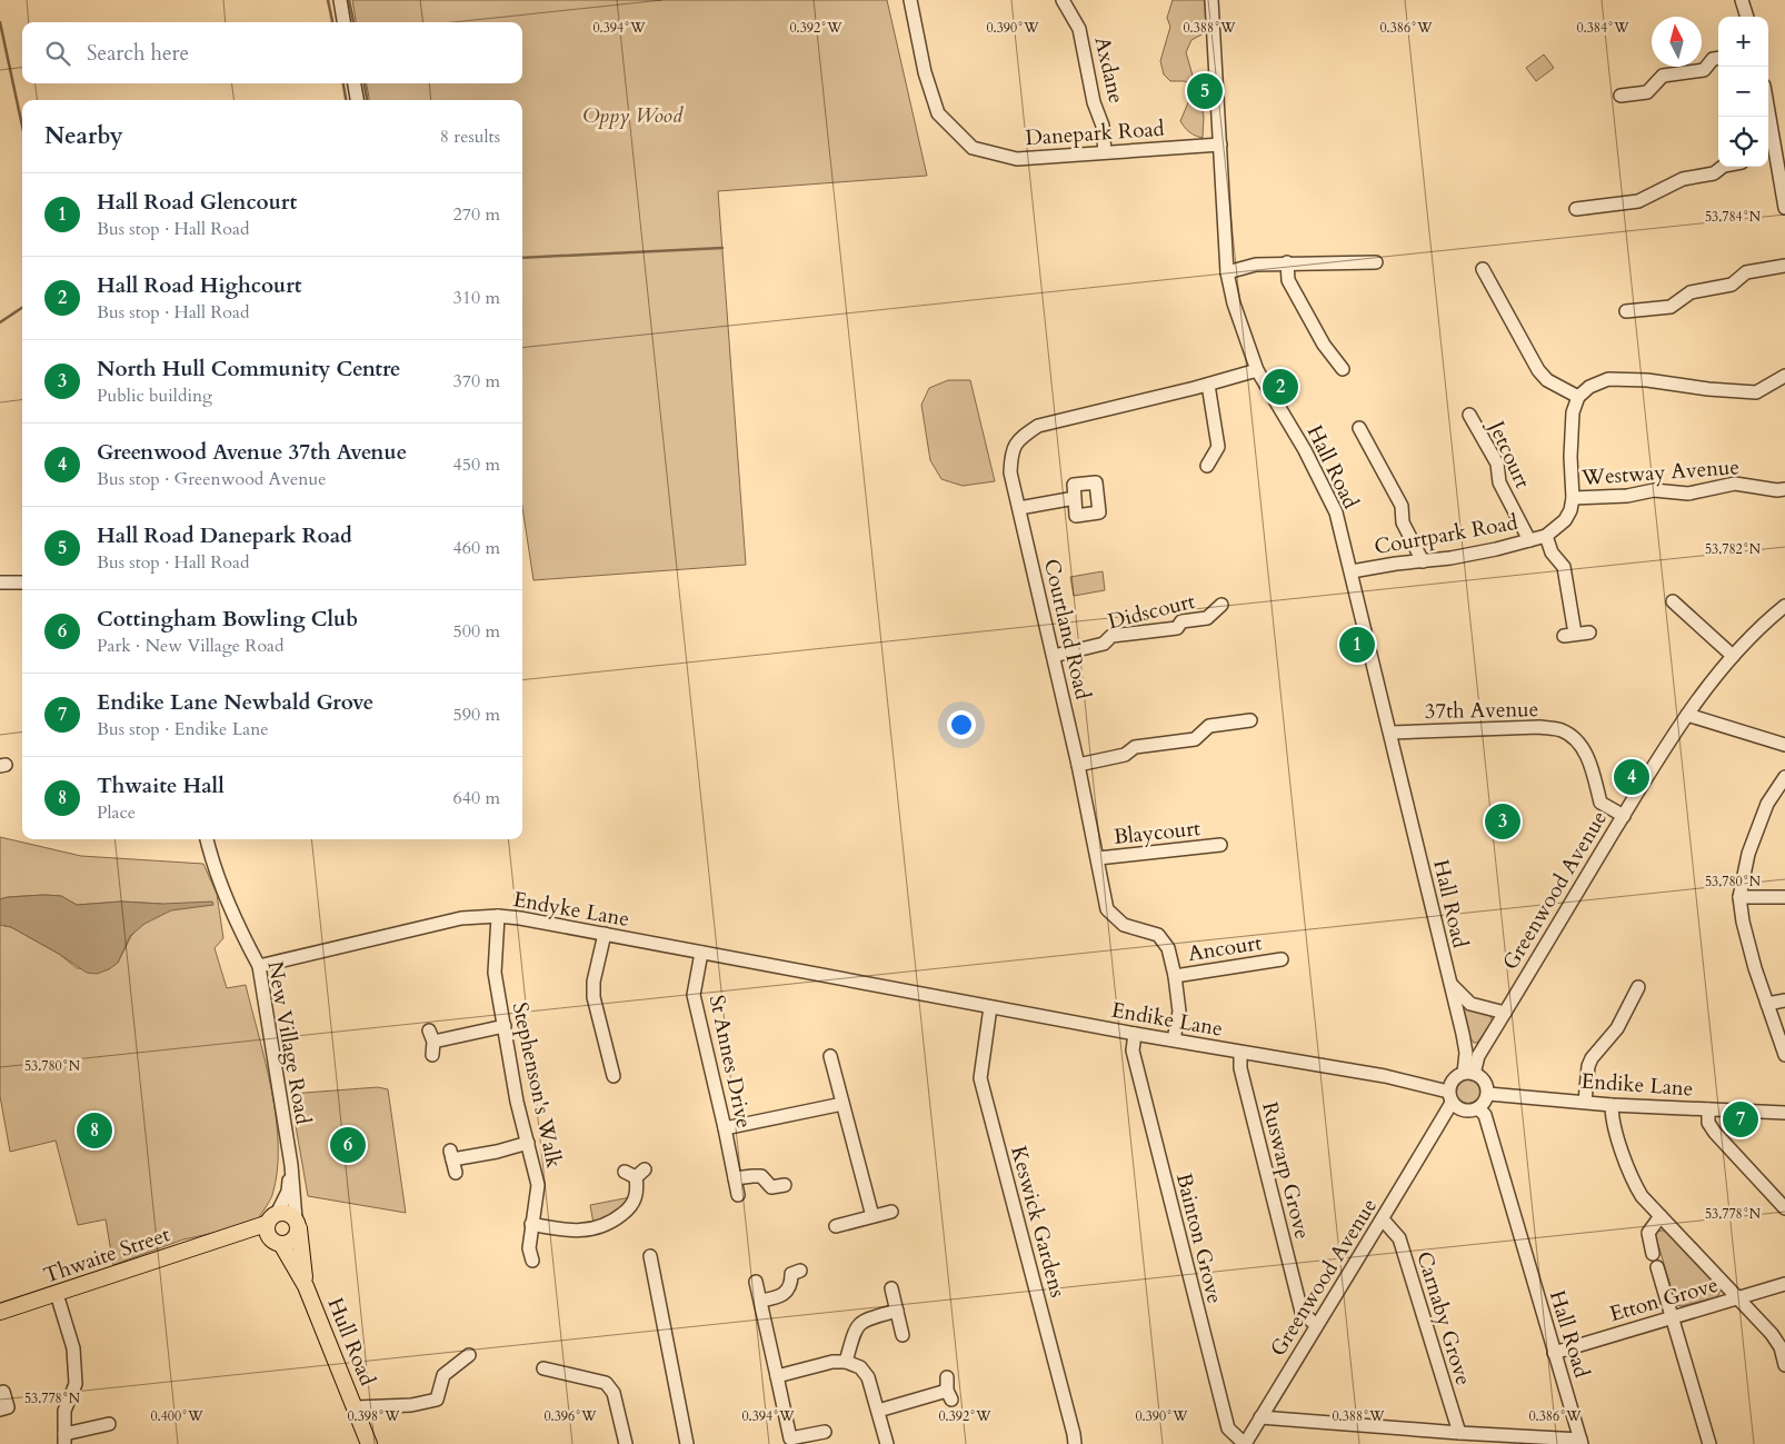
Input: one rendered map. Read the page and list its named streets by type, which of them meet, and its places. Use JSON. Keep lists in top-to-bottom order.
{
  "streets": {
    "main road": ["Thwaite Street", "Hull Road"],
    "street": [
      "Axdane",
      "Danepark Road",
      "Jetcourt",
      "Hall Road",
      "Westway Avenue",
      "Courtpark Road",
      "Didscourt",
      "Courtland Road",
      "37th Avenue",
      "Blaycourt",
      "Greenwood Avenue",
      "Endyke Lane",
      "Ancourt",
      "Endike Lane",
      "New Village Road",
      "St Annes Drive",
      "Stephenson's Walk",
      "Ruswarp Grove",
      "Keswick Gardens",
      "Bainton Grove",
      "Etton Grove",
      "Carnaby Grove"
    ]
  },
  "crossings": [
    ["Axdane", "Danepark Road"],
    ["Danepark Road", "Hall Road"],
    ["Jetcourt", "Courtpark Road"],
    ["Hall Road", "Courtpark Road"],
    ["Hall Road", "Courtland Road"],
    ["Hall Road", "37th Avenue"],
    ["Hall Road", "Greenwood Avenue"],
    ["Hall Road", "Endike Lane"],
    ["Hall Road", "Etton Grove"],
    ["Westway Avenue", "Courtpark Road"],
    ["Didscourt", "Courtland Road"],
    ["Courtland Road", "Blaycourt"],
    ["Courtland Road", "Ancourt"],
    ["Courtland Road", "Endike Lane"],
    ["37th Avenue", "Greenwood Avenue"],
    ["Greenwood Avenue", "Endike Lane"],
    ["Greenwood Avenue", "Ruswarp Grove"],
    ["Greenwood Avenue", "Bainton Grove"],
    ["Greenwood Avenue", "Carnaby Grove"],
    ["Endyke Lane", "Endike Lane"],
    ["Endyke Lane", "New Village Road"],
    ["Endyke Lane", "St Annes Drive"],
    ["Endyke Lane", "Stephenson's Walk"],
    ["Endike Lane", "Ruswarp Grove"],
    ["Endike Lane", "Keswick Gardens"],
    ["Endike Lane", "Bainton Grove"],
    ["Thwaite Street", "Hull Road"]
  ],
  "parks": ["Oppy Wood"],
  "north": "top",
  "page": {
    "map_buttons": ["+", "−"],
    "search": "Search here",
    "pins": [
      "5",
      "2",
      "1",
      "4",
      "3",
      "7",
      "8",
      "6"
    ],
    "heading": ["Nearby", "8 results"],
    "list": [
      {
        "mark": "1",
        "name": "Hall Road Glencourt",
        "note": "Bus stop · Hall Road",
        "value": "270 m"
      },
      {
        "mark": "2",
        "name": "Hall Road Highcourt",
        "note": "Bus stop · Hall Road",
        "value": "310 m"
      },
      {
        "mark": "3",
        "name": "North Hull Community Centre",
        "note": "Public building",
        "value": "370 m"
      },
      {
        "mark": "4",
        "name": "Greenwood Avenue 37th Avenue",
        "note": "Bus stop · Greenwood Avenue",
        "value": "450 m"
      },
      {
        "mark": "5",
        "name": "Hall Road Danepark Road",
        "note": "Bus stop · Hall Road",
        "value": "460 m"
      },
      {
        "mark": "6",
        "name": "Cottingham Bowling Club",
        "note": "Park · New Village Road",
        "value": "500 m"
      },
      {
        "mark": "7",
        "name": "Endike Lane Newbald Grove",
        "note": "Bus stop · Endike Lane",
        "value": "590 m"
      },
      {
        "mark": "8",
        "name": "Thwaite Hall",
        "note": "Place",
        "value": "640 m"
      }
    ]
  },
  "coordinates": [
    "0.394°W",
    "0.392°W",
    "0.390°W",
    "0.388°W",
    "0.386°W",
    "0.384°W",
    "53.784°N",
    "53.782°N",
    "53.780°N",
    "53.778°N",
    "0.400°W",
    "0.398°W",
    "0.396°W"
  ]
}
